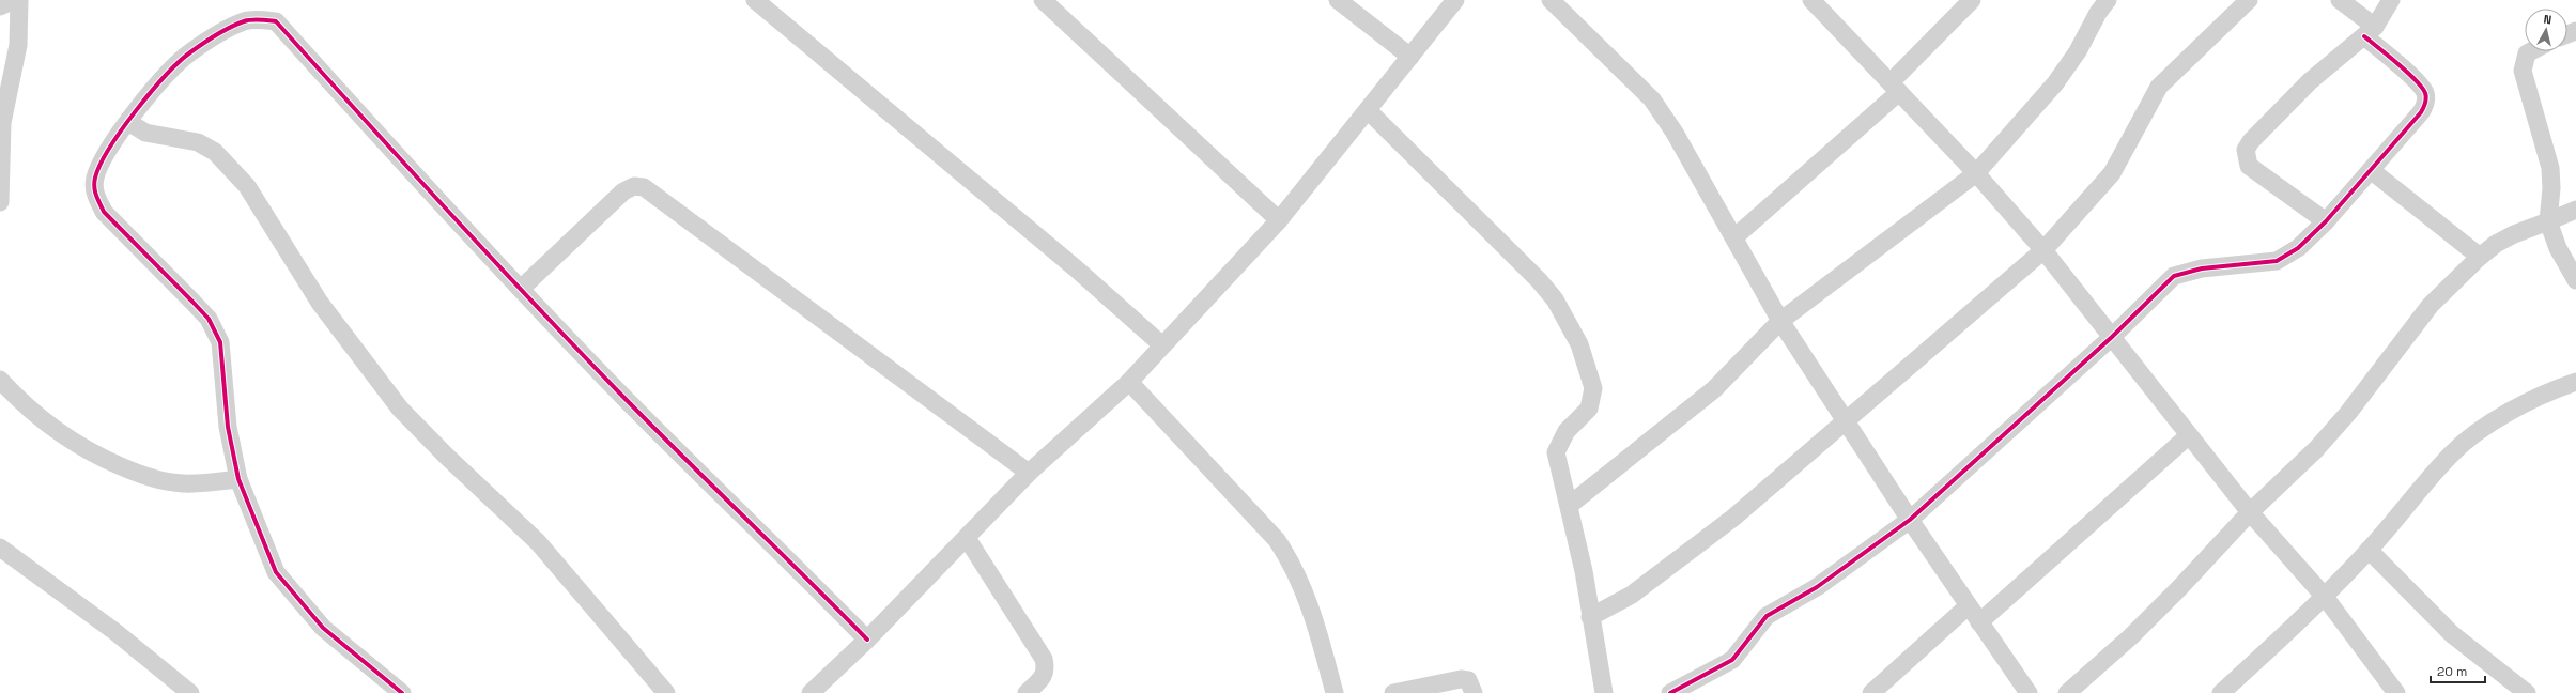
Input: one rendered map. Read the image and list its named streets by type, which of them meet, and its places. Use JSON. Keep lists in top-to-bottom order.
{
  "scale_bar": "20 m",
  "north": "top"
}
